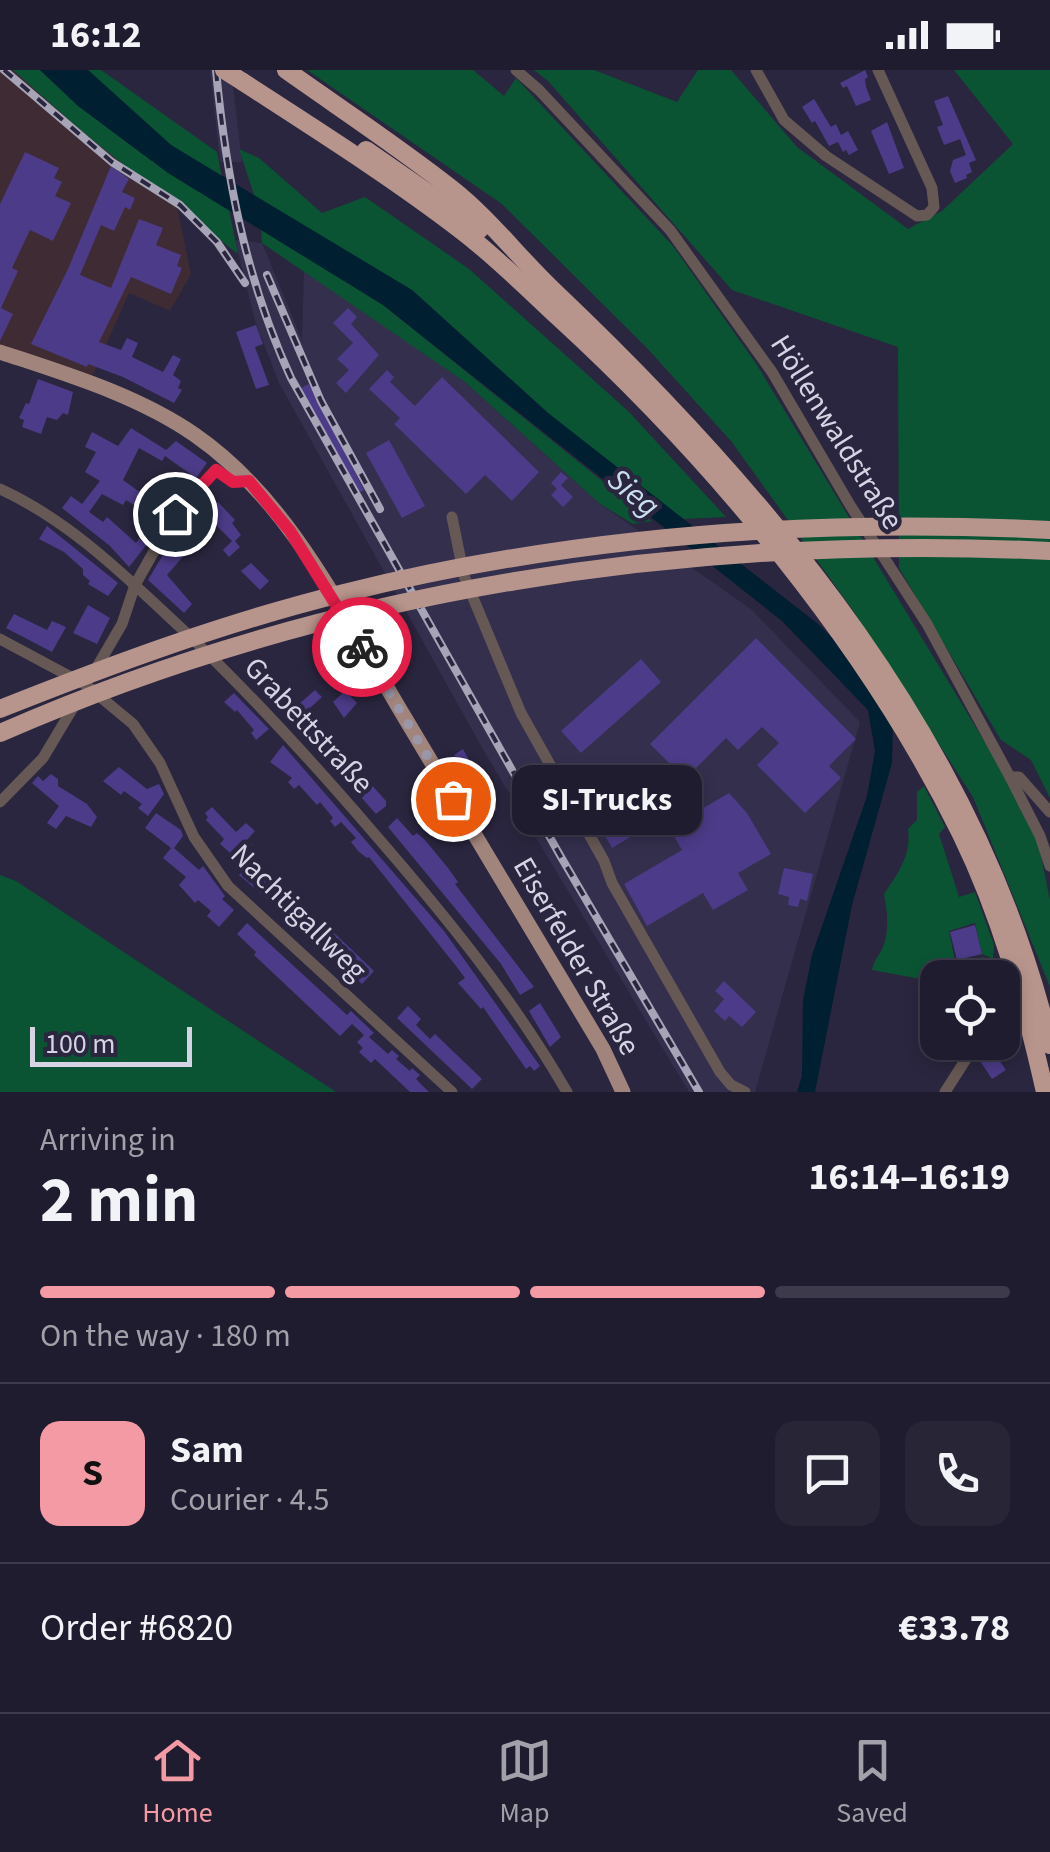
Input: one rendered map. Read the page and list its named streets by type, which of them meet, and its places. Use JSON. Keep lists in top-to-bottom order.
{
  "streets": {
    "main road": ["Eiserfelder Straße"],
    "street": ["Höllenwaldstraße", "Grabettstraße", "Nachtigallweg"]
  },
  "water": ["Sieg"],
  "places": ["SI-Trucks"],
  "scale_bar": "100 m",
  "page": {
    "status": "16:12",
    "bubble": "SI-Trucks",
    "scale": "100 m",
    "heading": ["2 min", "Arriving in", "16:14–16:19"],
    "panel": [
      "Sam",
      "Courier · 4.5",
      "Order #6820",
      "€33.78"
    ],
    "bar": "On the way · 180 m",
    "round": "S",
    "tabs": ["Home", "Map", "Saved"]
  }
}
